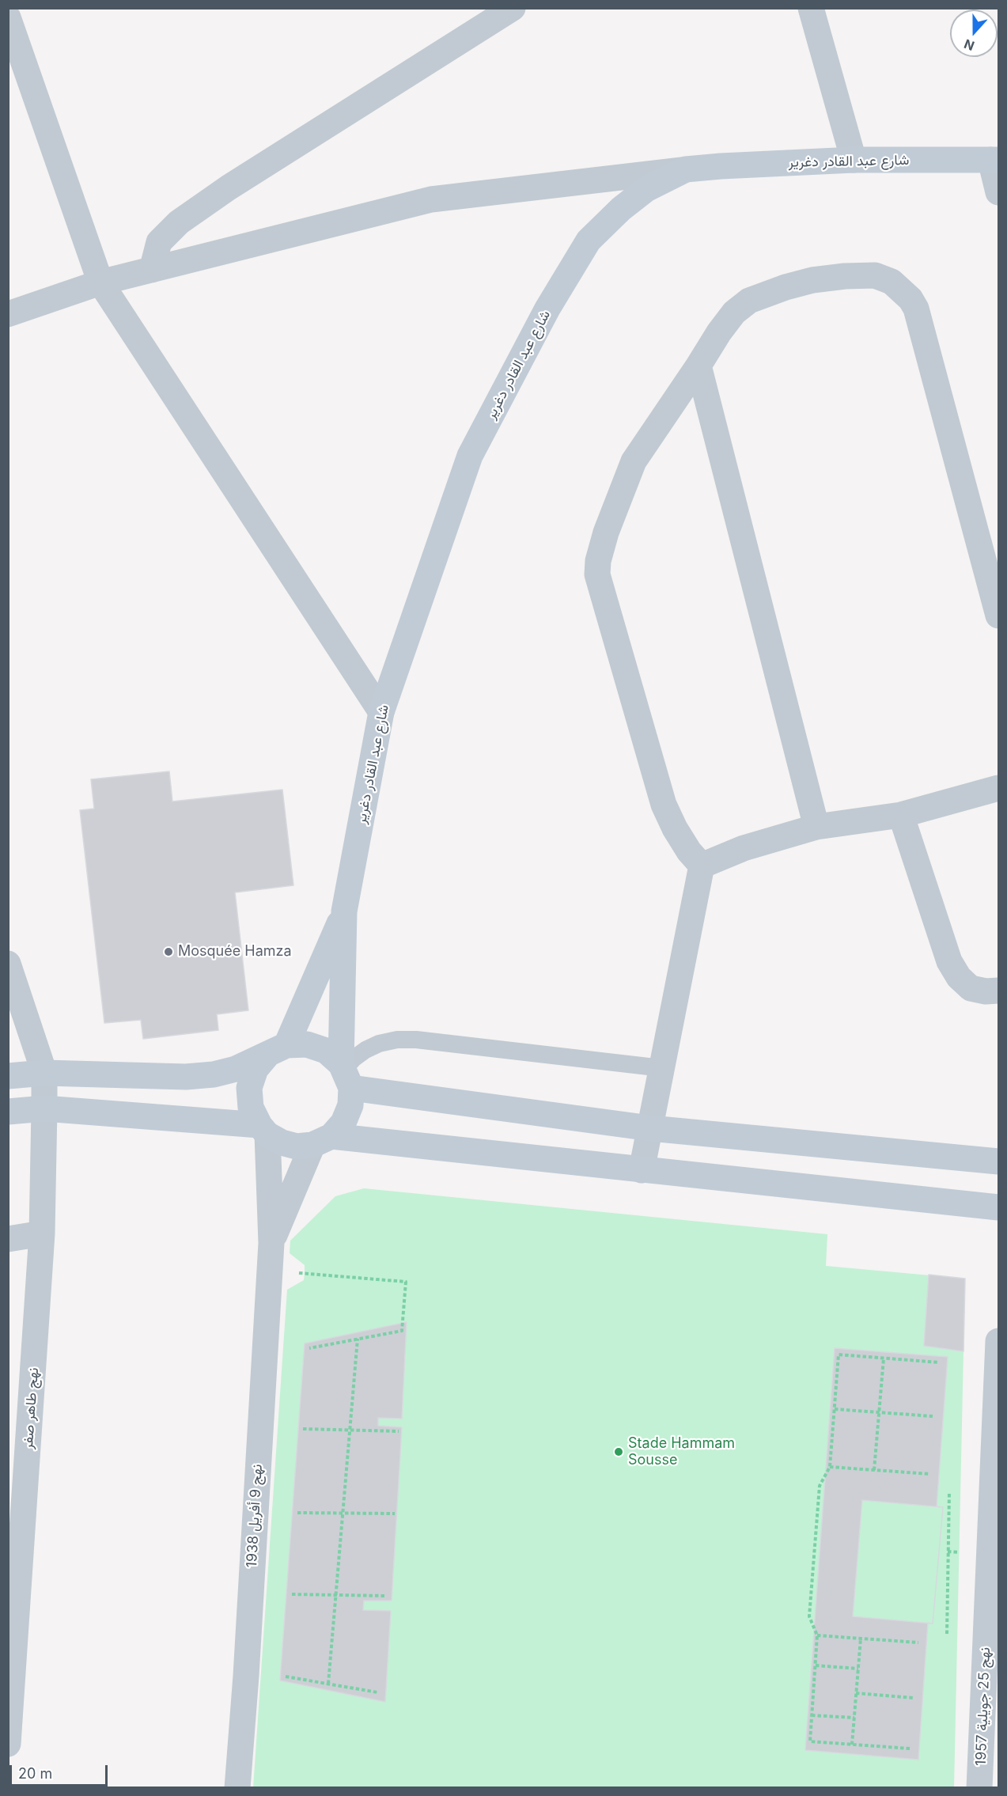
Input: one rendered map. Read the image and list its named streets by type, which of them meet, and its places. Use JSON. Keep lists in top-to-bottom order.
{
  "streets": {
    "main road": ["شارع عبد القادر دغرير"],
    "street": ["نهج طاهر صفر", "نهج 9 أفريل 1938", "نهج 25 جويلية 1957"]
  },
  "places": ["Mosquée Hamza", "Stade Hammam Sousse"],
  "scale_bar": "20 m",
  "north": "bottom"
}
